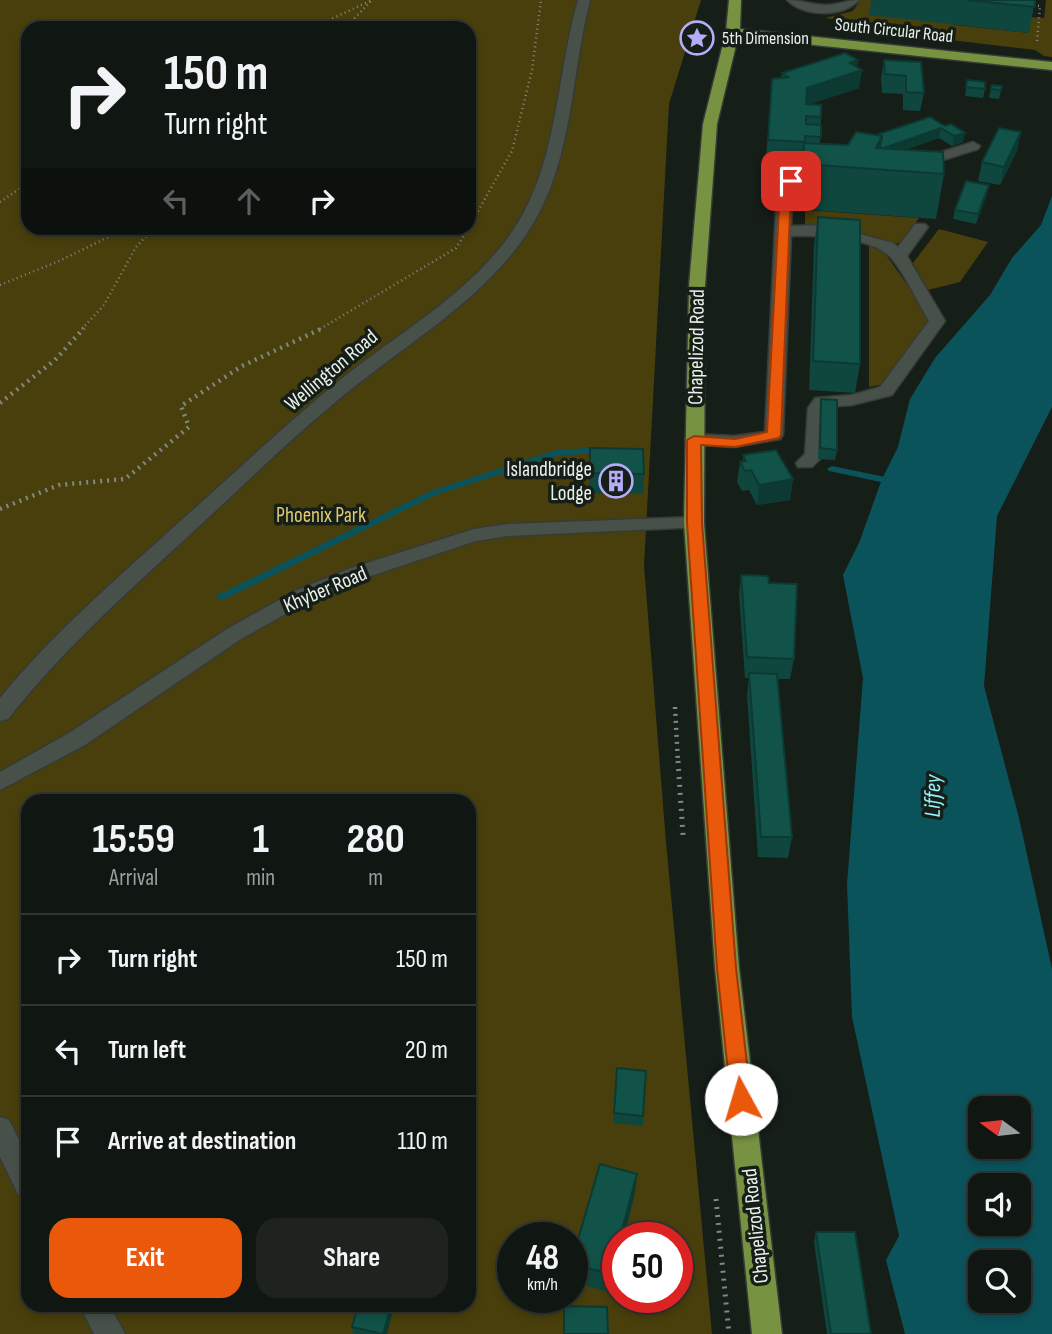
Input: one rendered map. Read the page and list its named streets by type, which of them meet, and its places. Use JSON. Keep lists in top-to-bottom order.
{
  "streets": {
    "main road": ["South Circular Road", "Chapelizod Road"],
    "street": ["Wellington Road", "Khyber Road"]
  },
  "crossings": [
    ["South Circular Road", "Chapelizod Road"],
    ["Chapelizod Road", "Khyber Road"]
  ],
  "water": ["Liffey"],
  "parks": ["Phoenix Park"],
  "places": {
    "place": ["5th Dimension"],
    "building": ["Islandbridge Lodge"]
  },
  "north": "left",
  "page": {
    "turn": ["150 m", "Turn right"],
    "eta": [
      "15:59",
      "Arrival",
      "1",
      "min",
      "280",
      "m"
    ],
    "list": [
      {
        "name": "Turn right",
        "value": "150 m"
      },
      {
        "name": "Turn left",
        "value": "20 m"
      },
      {
        "name": "Arrive at destination",
        "value": "110 m"
      }
    ],
    "buttons": ["Exit", "Share"],
    "speed": "48 km/h",
    "limit": "50"
  }
}
